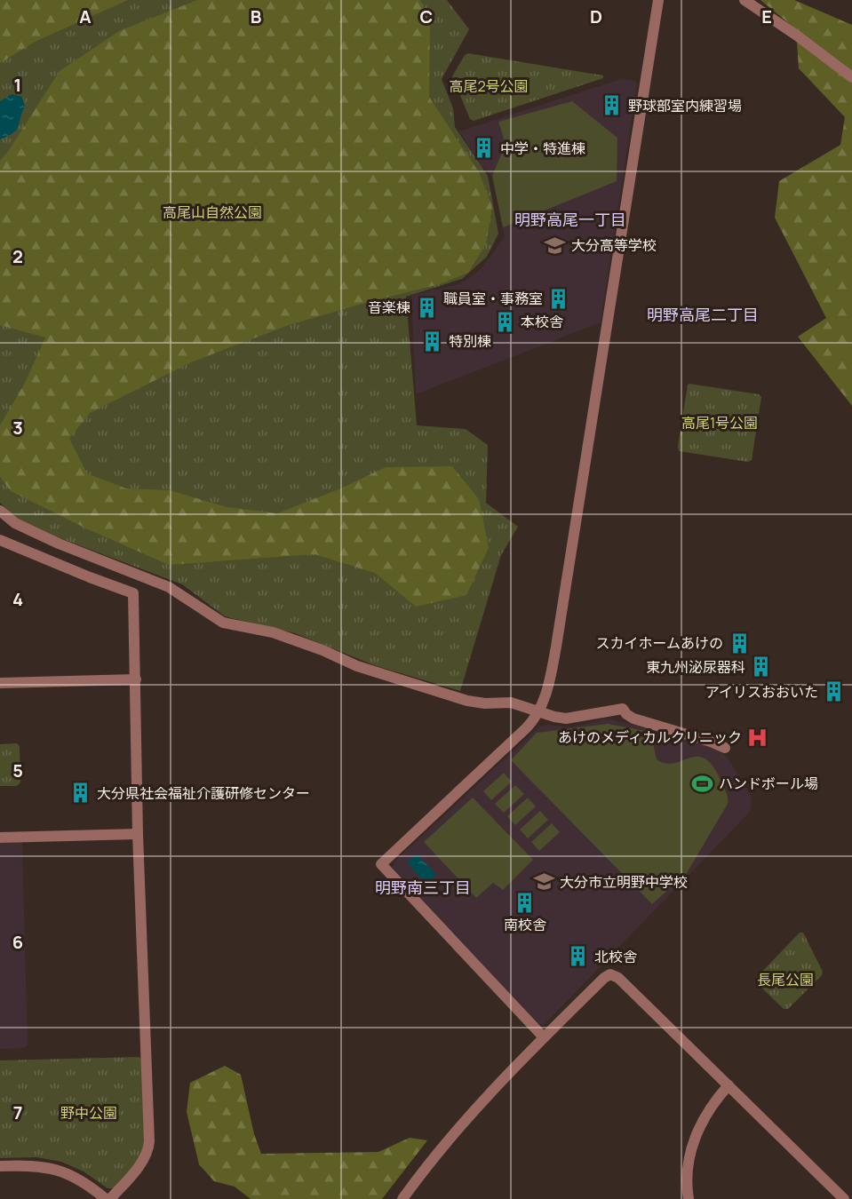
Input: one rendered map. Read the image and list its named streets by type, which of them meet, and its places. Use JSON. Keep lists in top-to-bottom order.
{
  "districts": ["明野高尾一丁目", "明野高尾二丁目", "明野南三丁目"],
  "parks": [
    "高尾2号公園",
    "高尾山自然公園",
    "高尾1号公園",
    "長尾公園",
    "野中公園"
  ],
  "places": {
    "building": [
      "野球部室内練習場",
      "中学・特進棟",
      "職員室・事務室",
      "音楽棟",
      "本校舎",
      "特別棟",
      "スカイホームあけの",
      "東九州泌尿器科",
      "アイリスおおいた",
      "大分県社会福祉介護研修センター",
      "南校舎",
      "北校舎"
    ],
    "school or university": ["大分高等学校", "大分市立明野中学校"],
    "hospital": ["あけのメディカルクリニック"],
    "sports": ["ハンドボール場"]
  },
  "grid": {
    "columns": [
      "A",
      "B",
      "C",
      "D",
      "E"
    ],
    "rows": [
      "1",
      "2",
      "3",
      "4",
      "5",
      "6",
      "7"
    ]
  }
}
